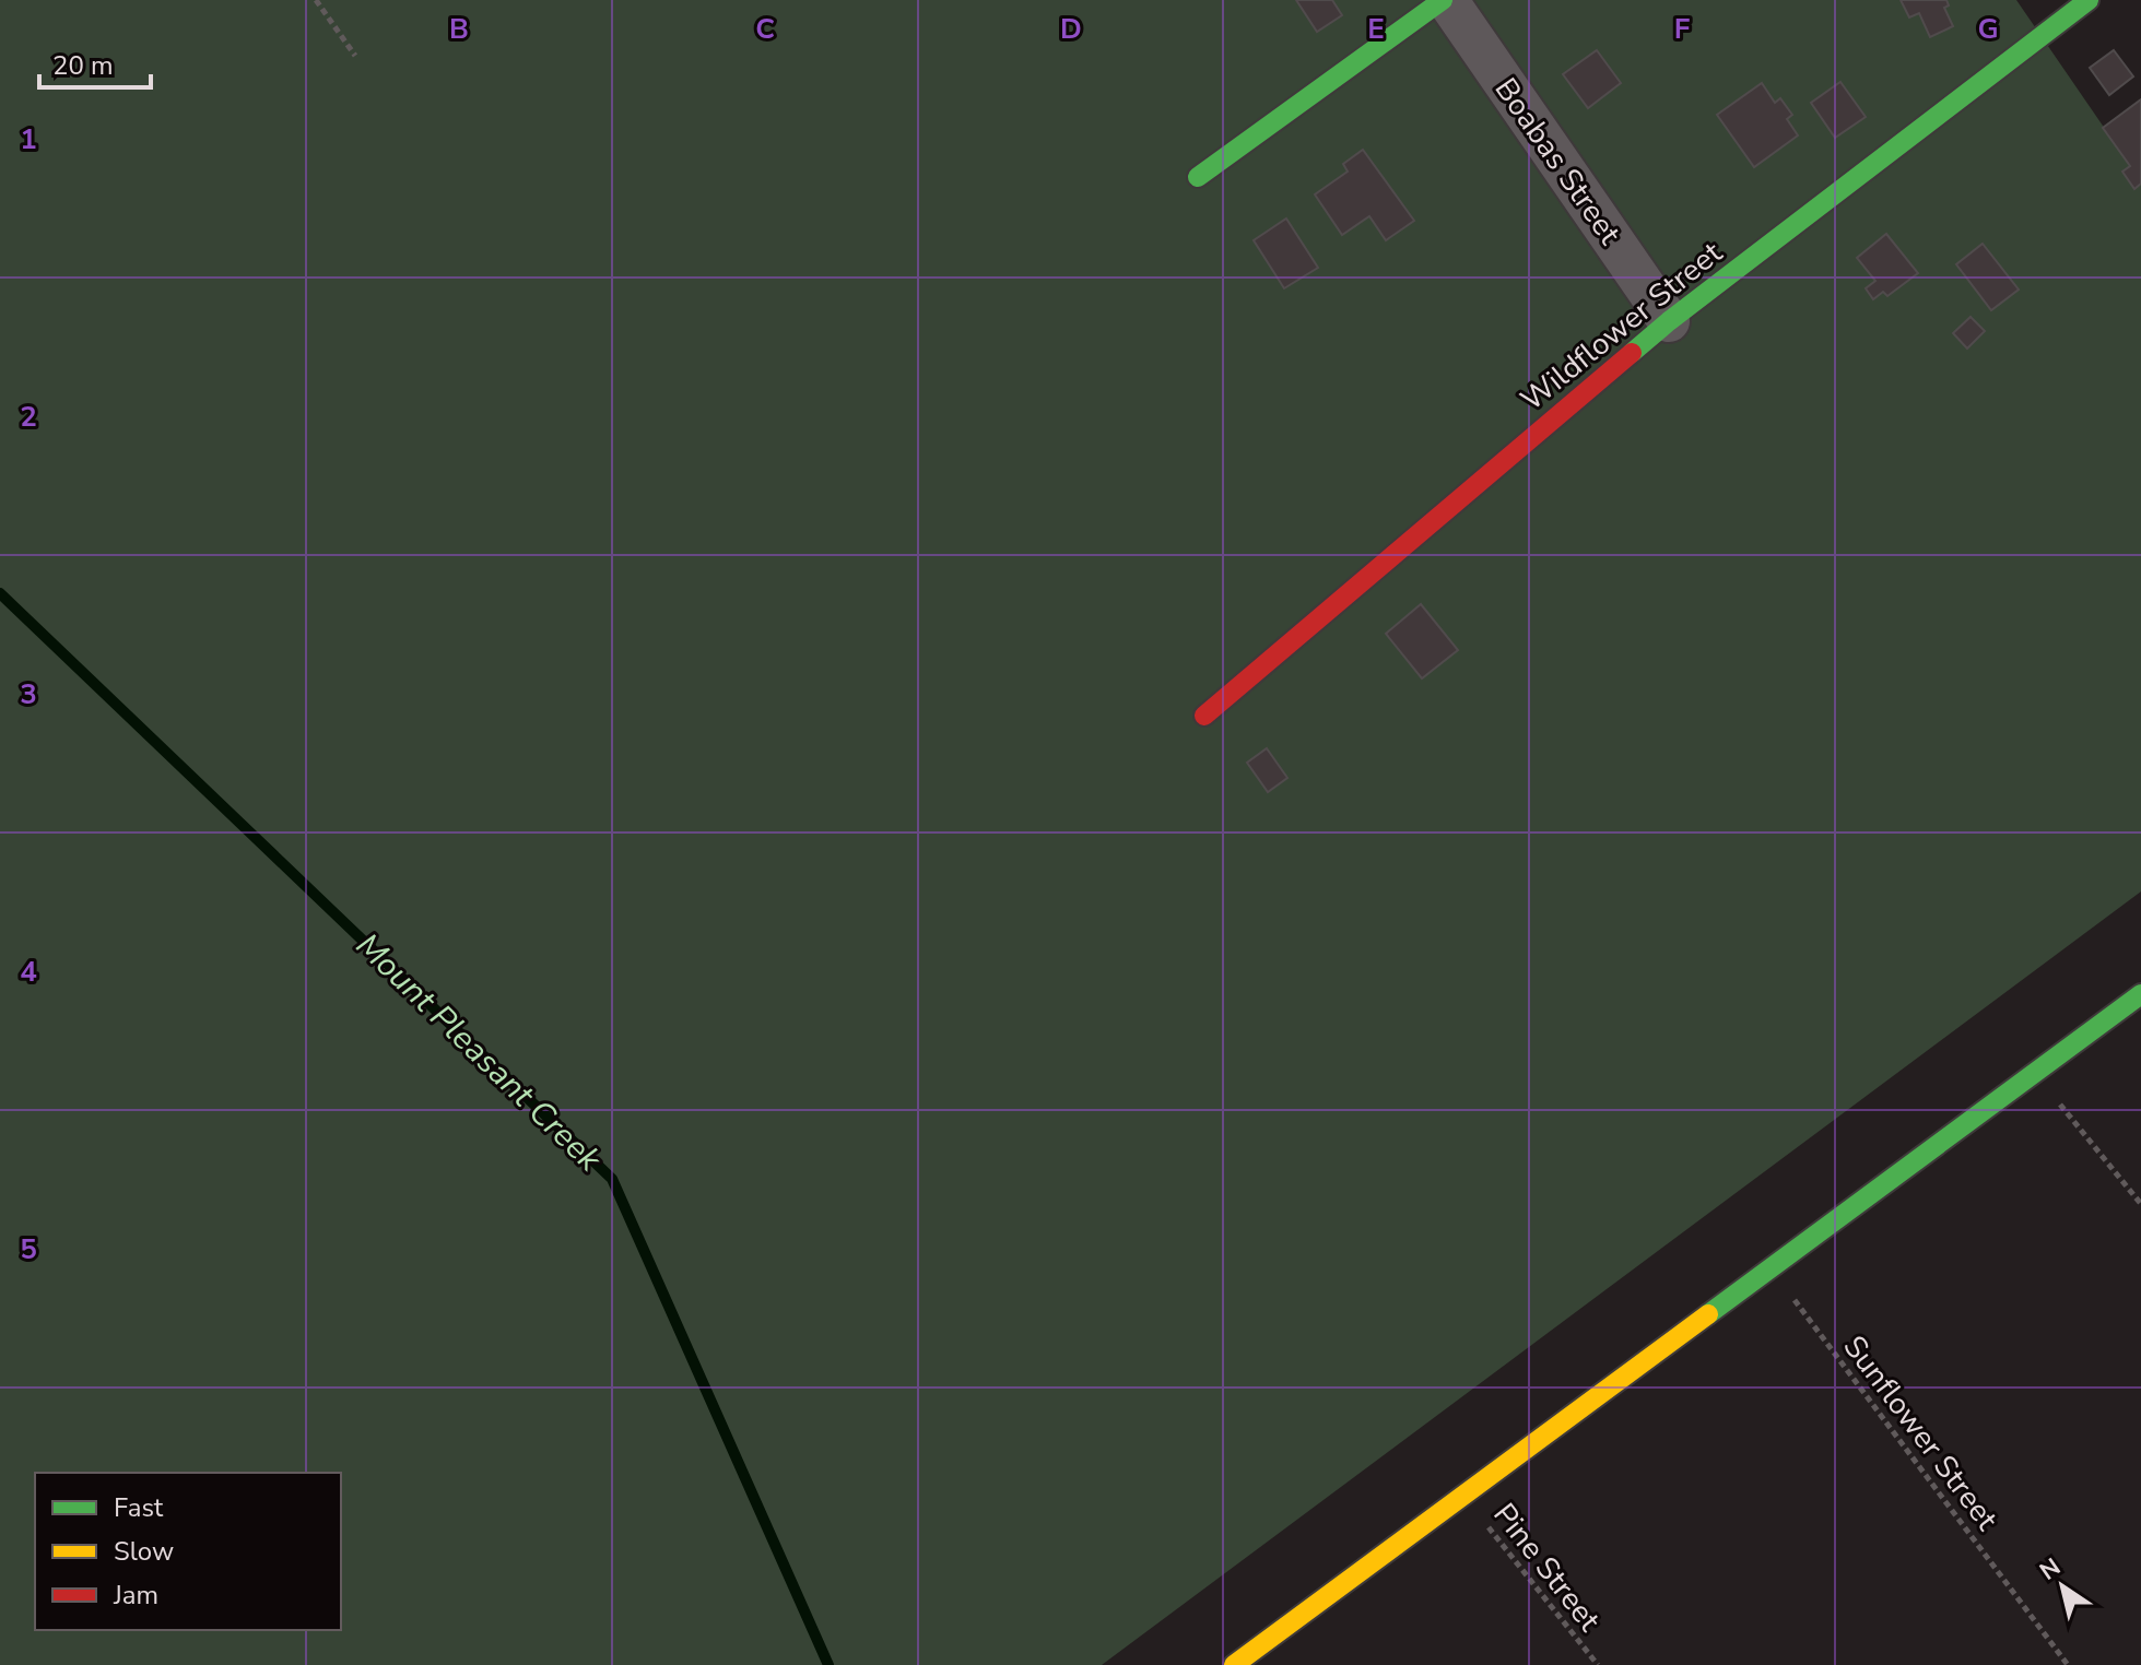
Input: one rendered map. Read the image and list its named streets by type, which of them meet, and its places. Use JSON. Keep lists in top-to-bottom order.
{
  "streets": {
    "street": ["Boabas Street", "Wildflower Street"],
    "path": ["Sunflower Street", "Pine Street"]
  },
  "crossings": [
    ["Boabas Street", "Wildflower Street"]
  ],
  "water": ["Mount Pleasant Creek"],
  "legend": ["Fast", "Slow", "Jam"],
  "scale_bar": "20 m",
  "north": "top left",
  "grid": {
    "columns": [
      "B",
      "C",
      "D",
      "E",
      "F",
      "G"
    ],
    "rows": [
      "1",
      "2",
      "3",
      "4",
      "5"
    ]
  }
}
